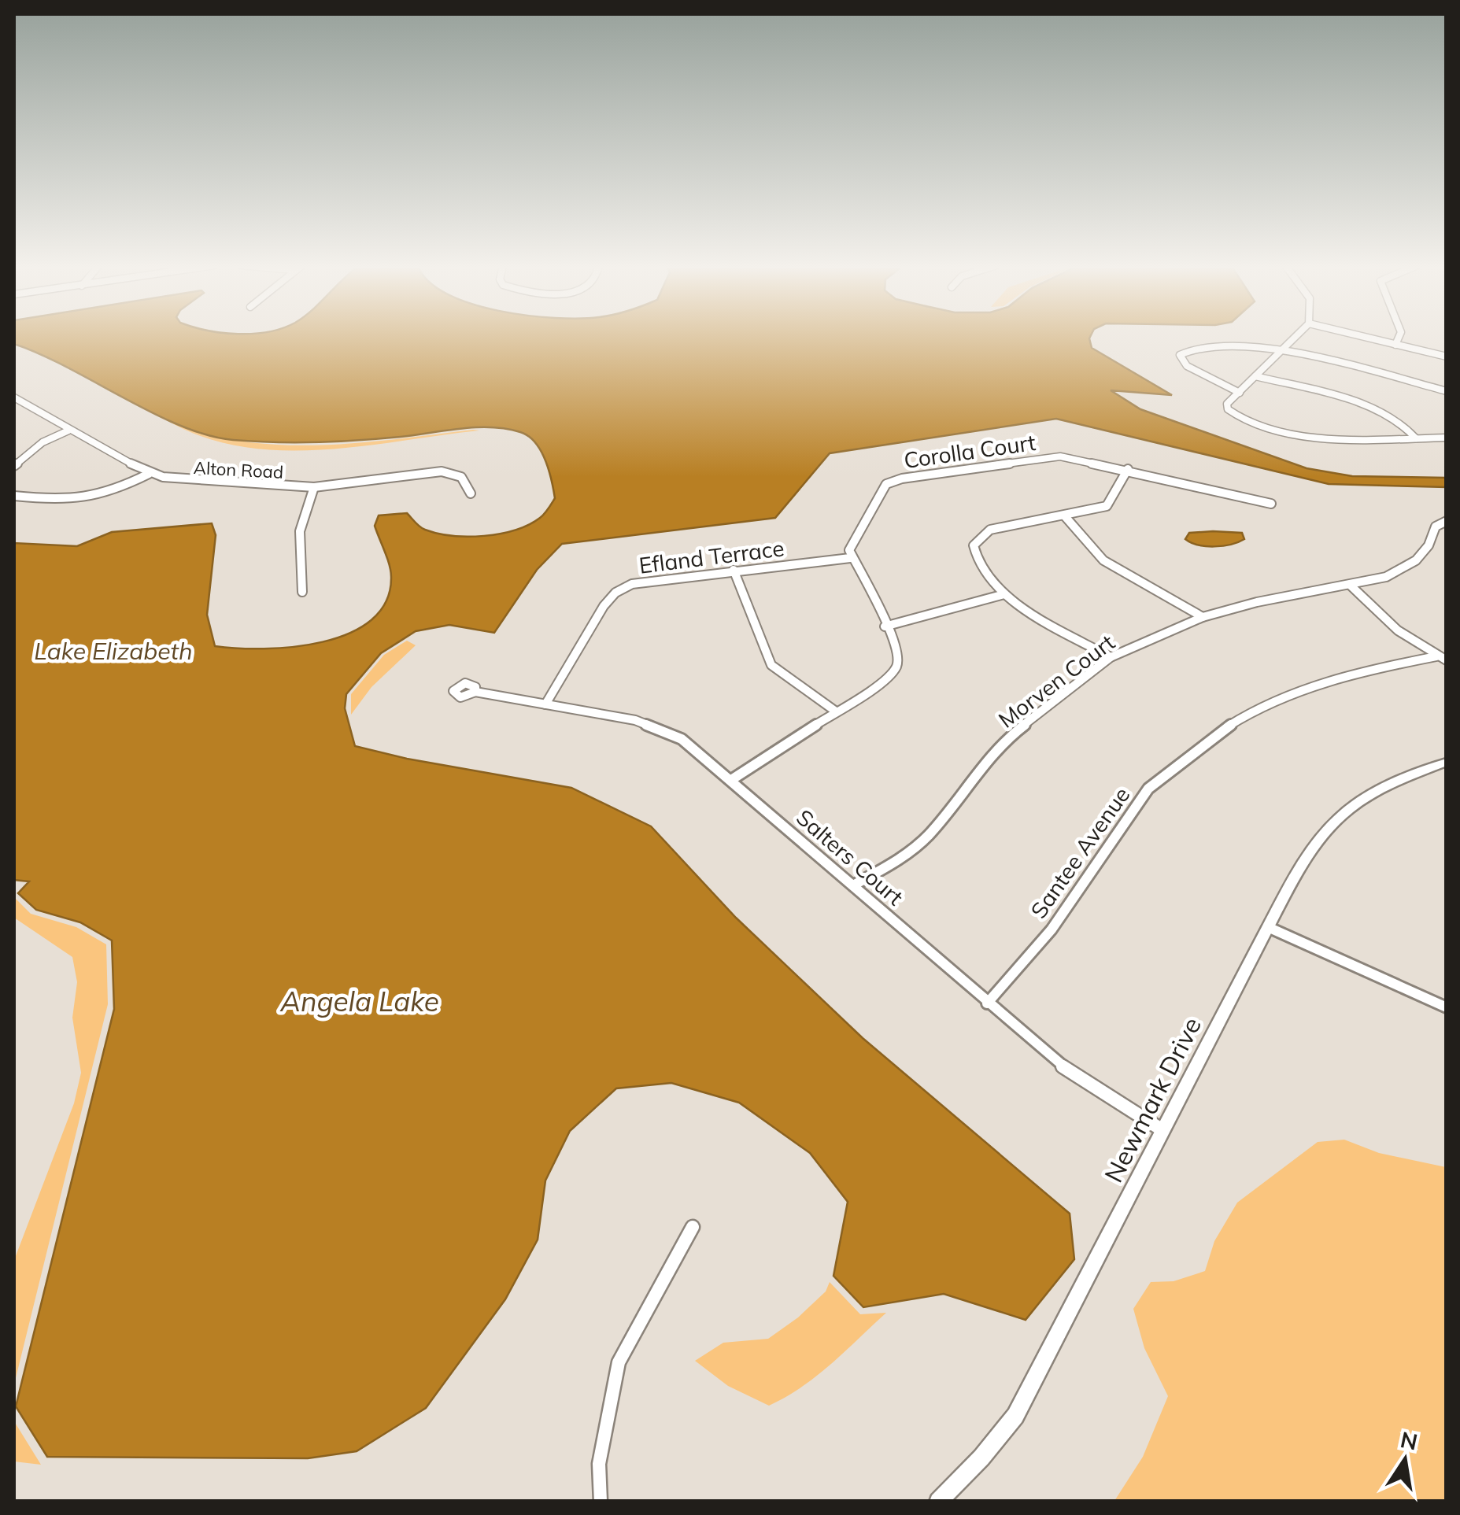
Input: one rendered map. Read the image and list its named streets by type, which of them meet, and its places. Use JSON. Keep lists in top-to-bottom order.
{
  "streets": {
    "street": [
      "Corolla Court",
      "Alton Road",
      "Efland Terrace",
      "Morven Court",
      "Santee Avenue",
      "Salters Court",
      "Newmark Drive"
    ]
  },
  "crossings": [
    ["Corolla Court", "Efland Terrace"],
    ["Efland Terrace", "Salters Court"],
    ["Morven Court", "Salters Court"],
    ["Santee Avenue", "Salters Court"],
    ["Salters Court", "Newmark Drive"]
  ],
  "water": ["Lake Elizabeth", "Angela Lake"],
  "north": "top"
}
